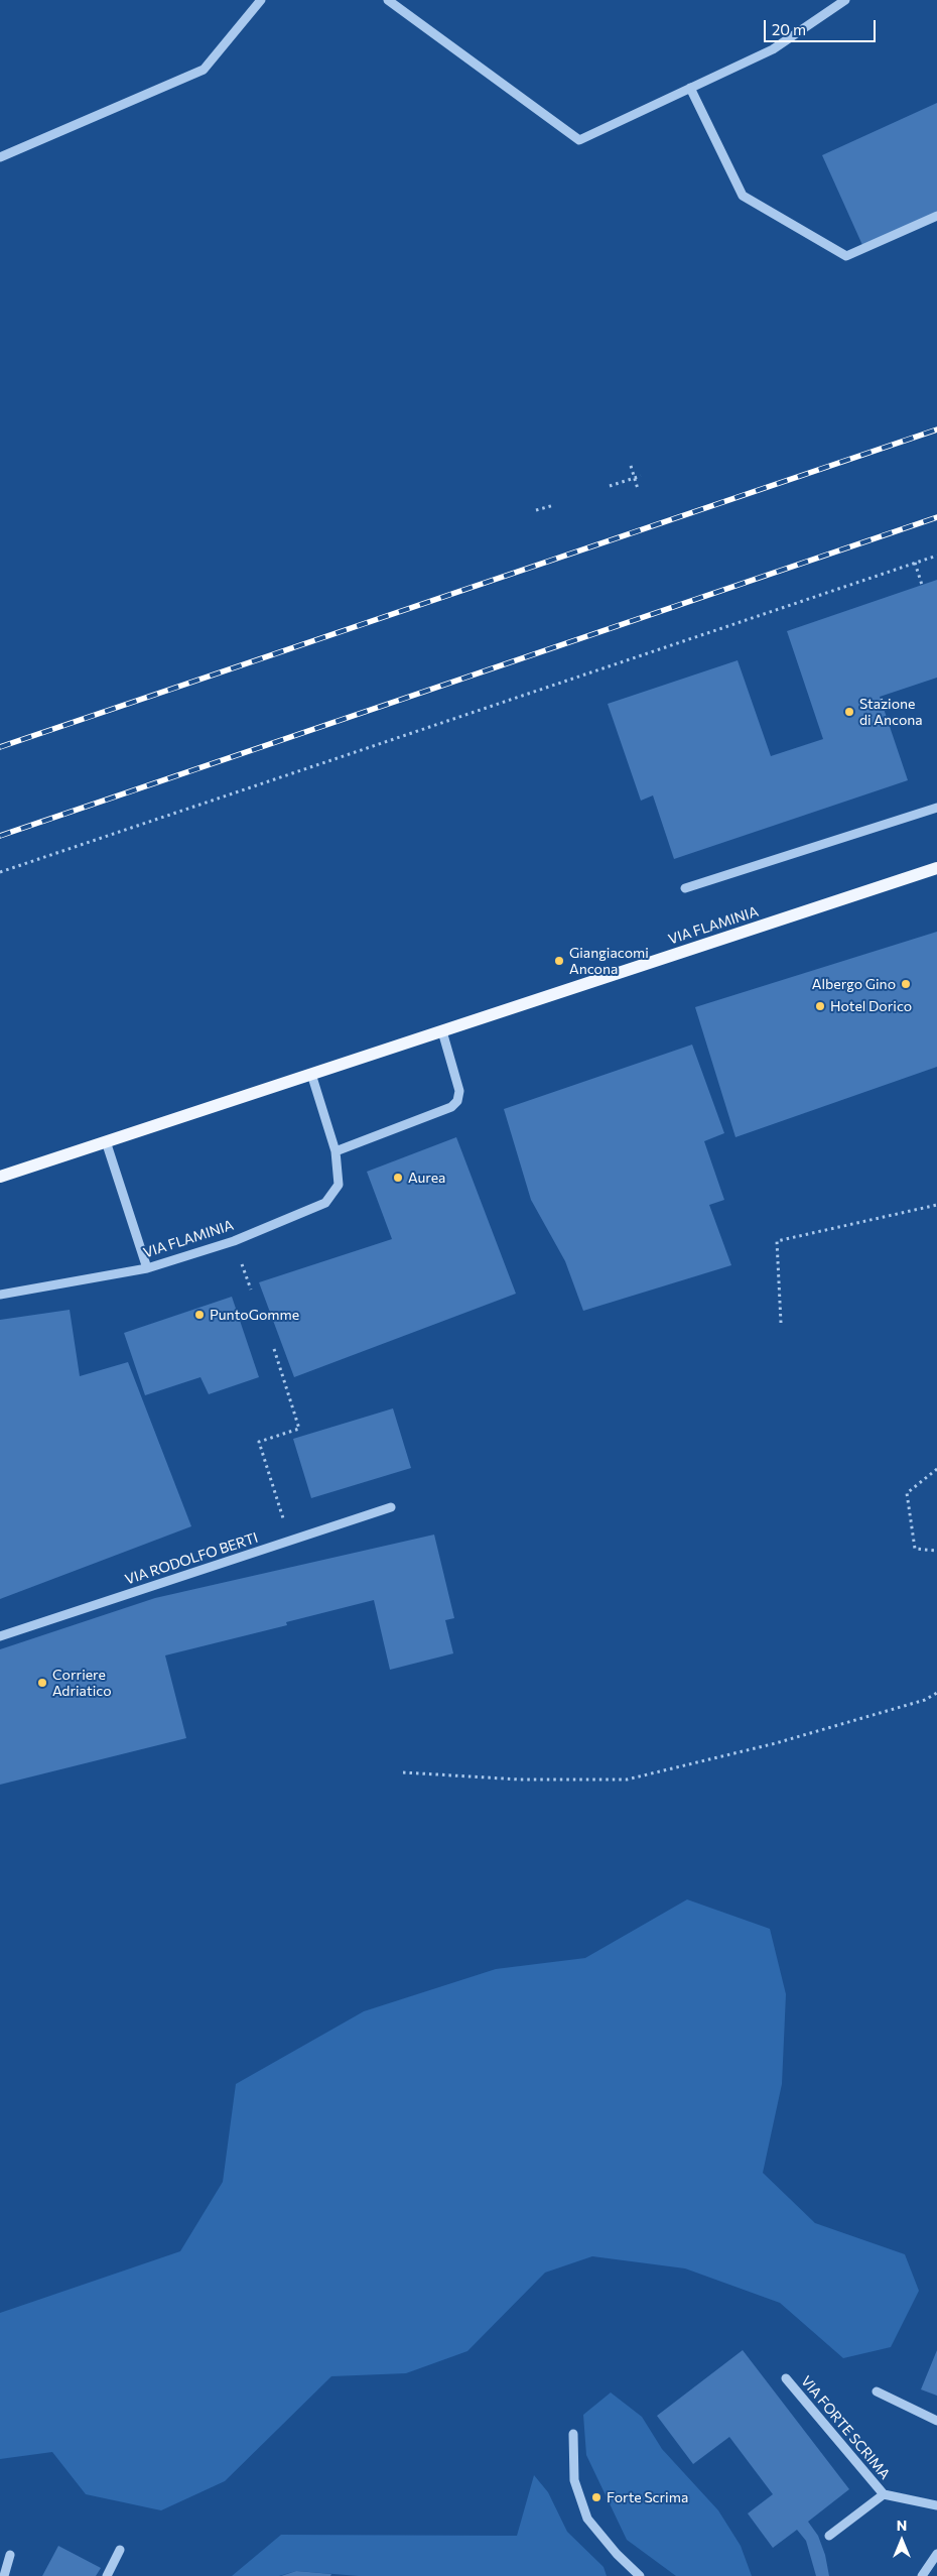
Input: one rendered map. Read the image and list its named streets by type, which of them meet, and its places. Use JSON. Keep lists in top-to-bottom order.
{
  "streets": {
    "main road": ["VIA FLAMINIA"],
    "street": ["VIA RODOLFO BERTI", "VIA FORTE SCRIMA"]
  },
  "places": [
    "Stazione di Ancona",
    "Giangiacomi Ancona",
    "Albergo Gino",
    "Hotel Dorico",
    "Aurea",
    "PuntoGomme",
    "Corriere Adriatico",
    "Forte Scrima"
  ],
  "scale_bar": "20 m",
  "north": "top"
}
